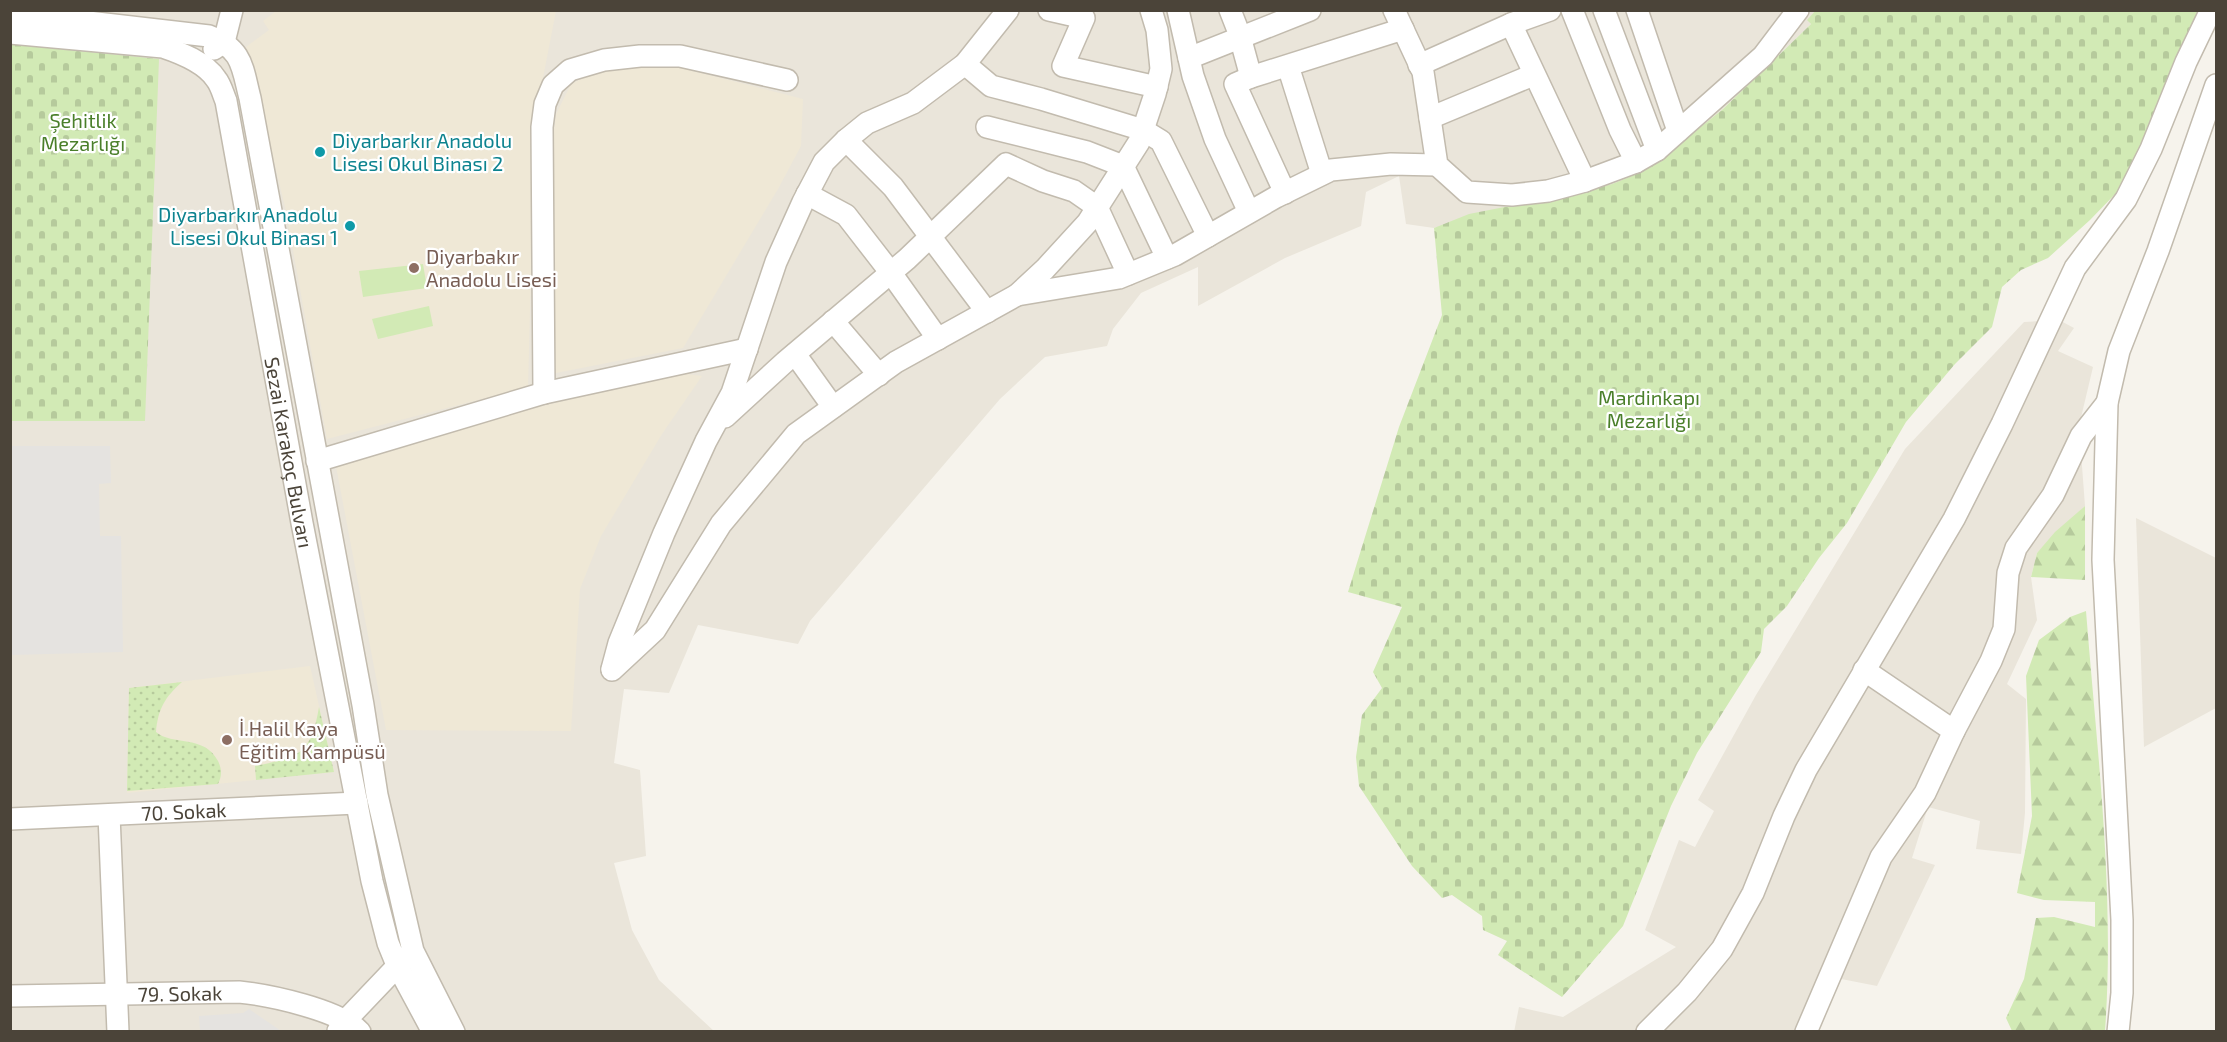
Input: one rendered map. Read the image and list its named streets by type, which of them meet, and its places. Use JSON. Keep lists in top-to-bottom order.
{
  "streets": {
    "street": ["Sezai Karakoç Bulvarı", "70. Sokak", "79. Sokak"]
  },
  "crossings": [
    ["Sezai Karakoç Bulvarı", "70. Sokak"]
  ],
  "parks": ["Şehitlik Mezarlığı", "Mardinkapı Mezarlığı"],
  "places": [
    "Diyarbarkır Anadolu Lisesi Okul Binası 2",
    "Diyarbarkır Anadolu Lisesi Okul Binası 1",
    "Diyarbakır Anadolu Lisesi",
    "İ.Halil Kaya Eğitim Kampüsü"
  ]
}
